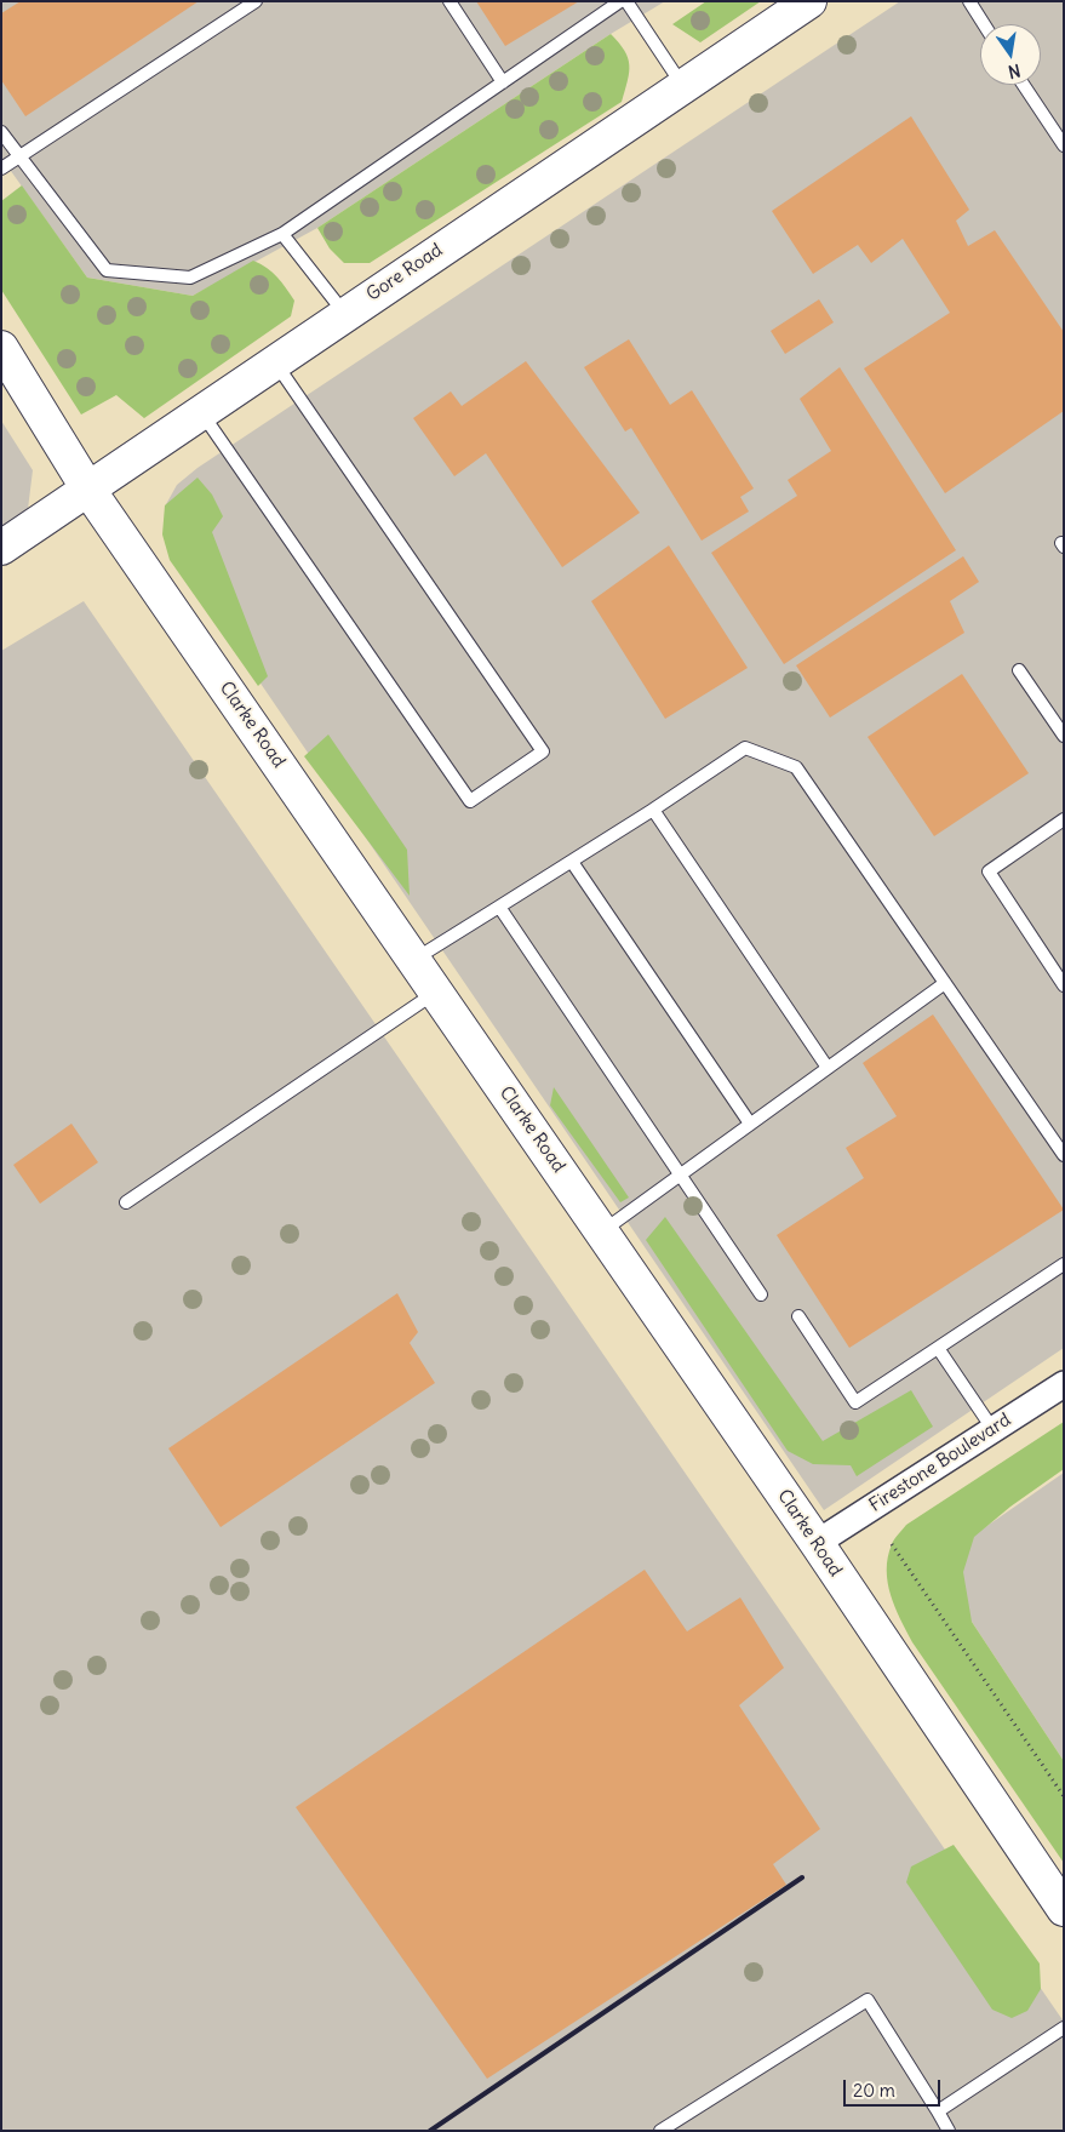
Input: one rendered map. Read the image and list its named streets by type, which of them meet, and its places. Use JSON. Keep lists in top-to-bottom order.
{
  "streets": {
    "main road": ["Gore Road", "Clarke Road"],
    "street": ["Firestone Boulevard"]
  },
  "crossings": [
    ["Gore Road", "Clarke Road"],
    ["Clarke Road", "Firestone Boulevard"]
  ],
  "scale_bar": "20 m",
  "north": "bottom"
}
